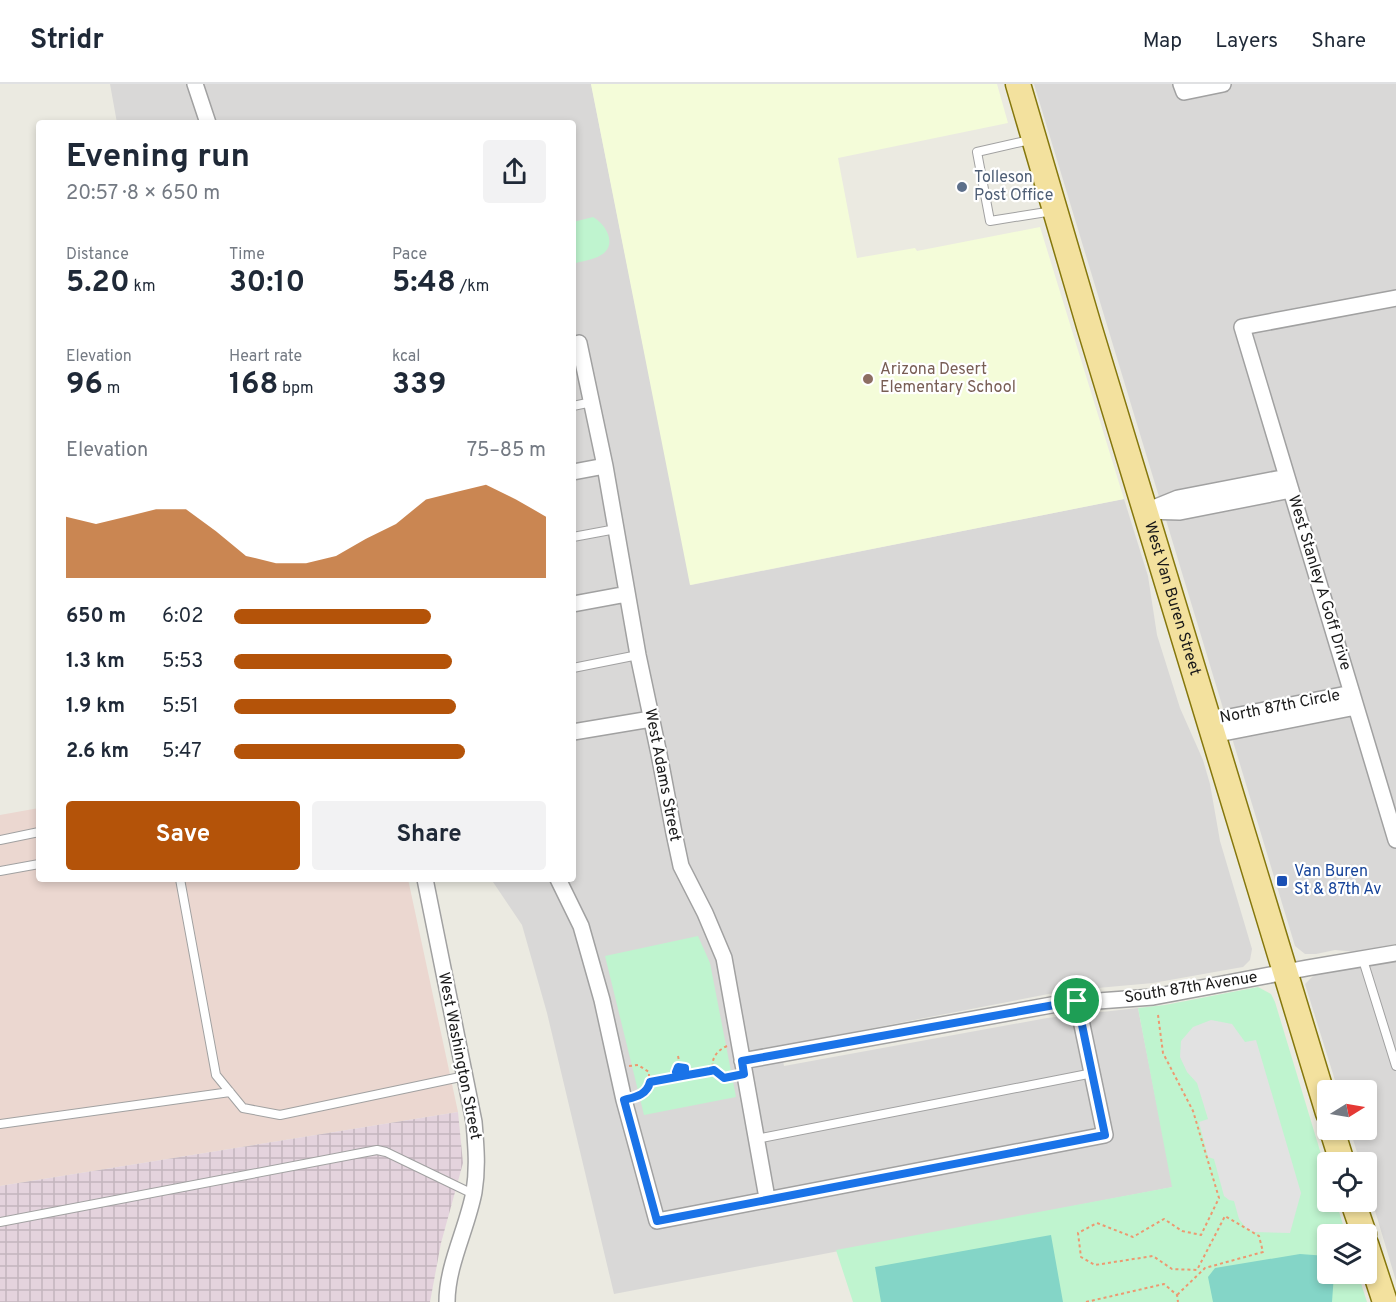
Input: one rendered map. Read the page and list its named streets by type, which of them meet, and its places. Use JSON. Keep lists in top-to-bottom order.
{
  "streets": {
    "main road": ["West Van Buren Street"],
    "street": [
      "West Stanley A Goff Drive",
      "North 87th Circle",
      "West Adams Street",
      "South 87th Avenue",
      "West Washington Street"
    ]
  },
  "crossings": [
    ["West Stanley A Goff Drive", "North 87th Circle"],
    ["West Van Buren Street", "North 87th Circle"],
    ["West Van Buren Street", "South 87th Avenue"],
    ["West Adams Street", "South 87th Avenue"]
  ],
  "places": {
    "other": ["Tolleson Post Office", "Arizona Desert Elementary School"],
    "transit": ["Van Buren St & 87th Av"]
  },
  "north": "right",
  "page": {
    "header": "Stridr",
    "nav": ["Map", "Layers", "Share"],
    "heading": ["Evening run", "20:57 · 8 × 650 m"],
    "stats": [
      ["Distance", "5.20 km"],
      ["Time", "30:10"],
      ["Pace", "5:48 /km"],
      ["Elevation", "96 m"],
      ["Heart rate", "168 bpm"],
      ["kcal", "339"]
    ],
    "chart": ["Elevation", "75–85 m"],
    "list": [
      {
        "name": "650 m",
        "note": "6:02"
      },
      {
        "name": "1.3 km",
        "note": "5:53"
      },
      {
        "name": "1.9 km",
        "note": "5:51"
      },
      {
        "name": "2.6 km",
        "note": "5:47"
      }
    ],
    "buttons": ["Save", "Share"]
  }
}
